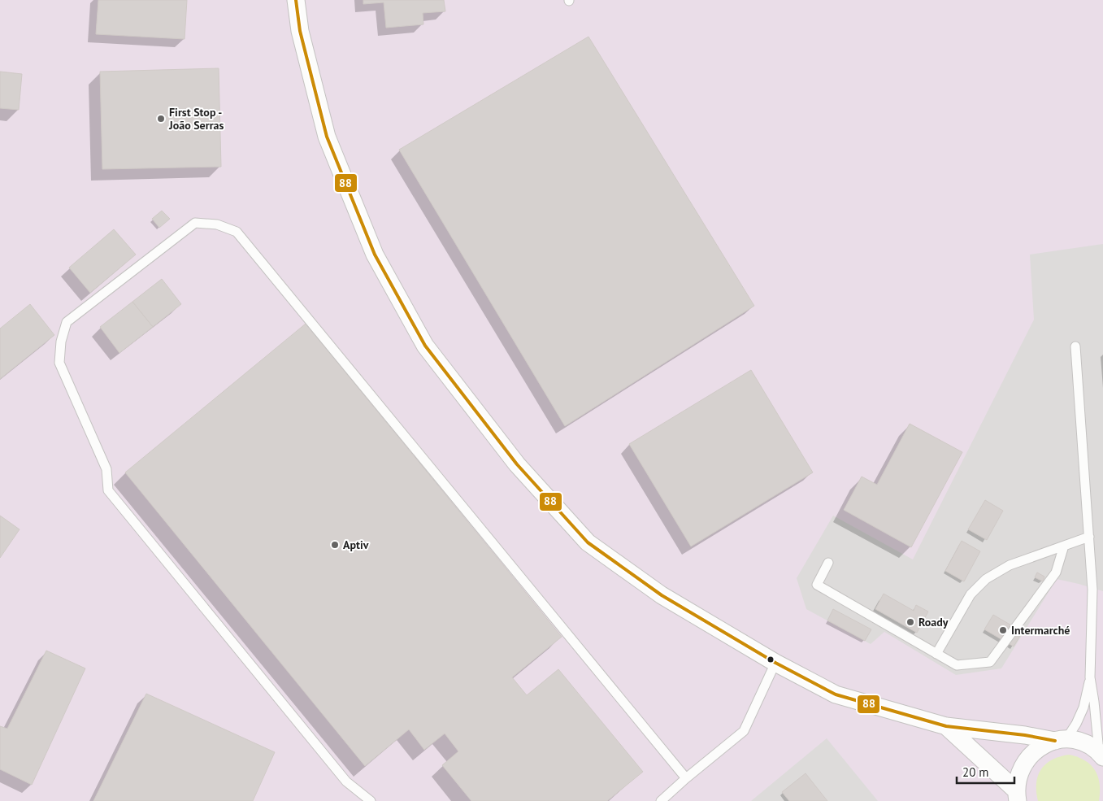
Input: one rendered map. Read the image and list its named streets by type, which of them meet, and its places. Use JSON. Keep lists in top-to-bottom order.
{
  "places": [
    "First Stop - João Serras",
    "Aptiv",
    "Roady",
    "Intermarché"
  ],
  "lines": ["transit line 88"],
  "scale_bar": "20 m"
}
